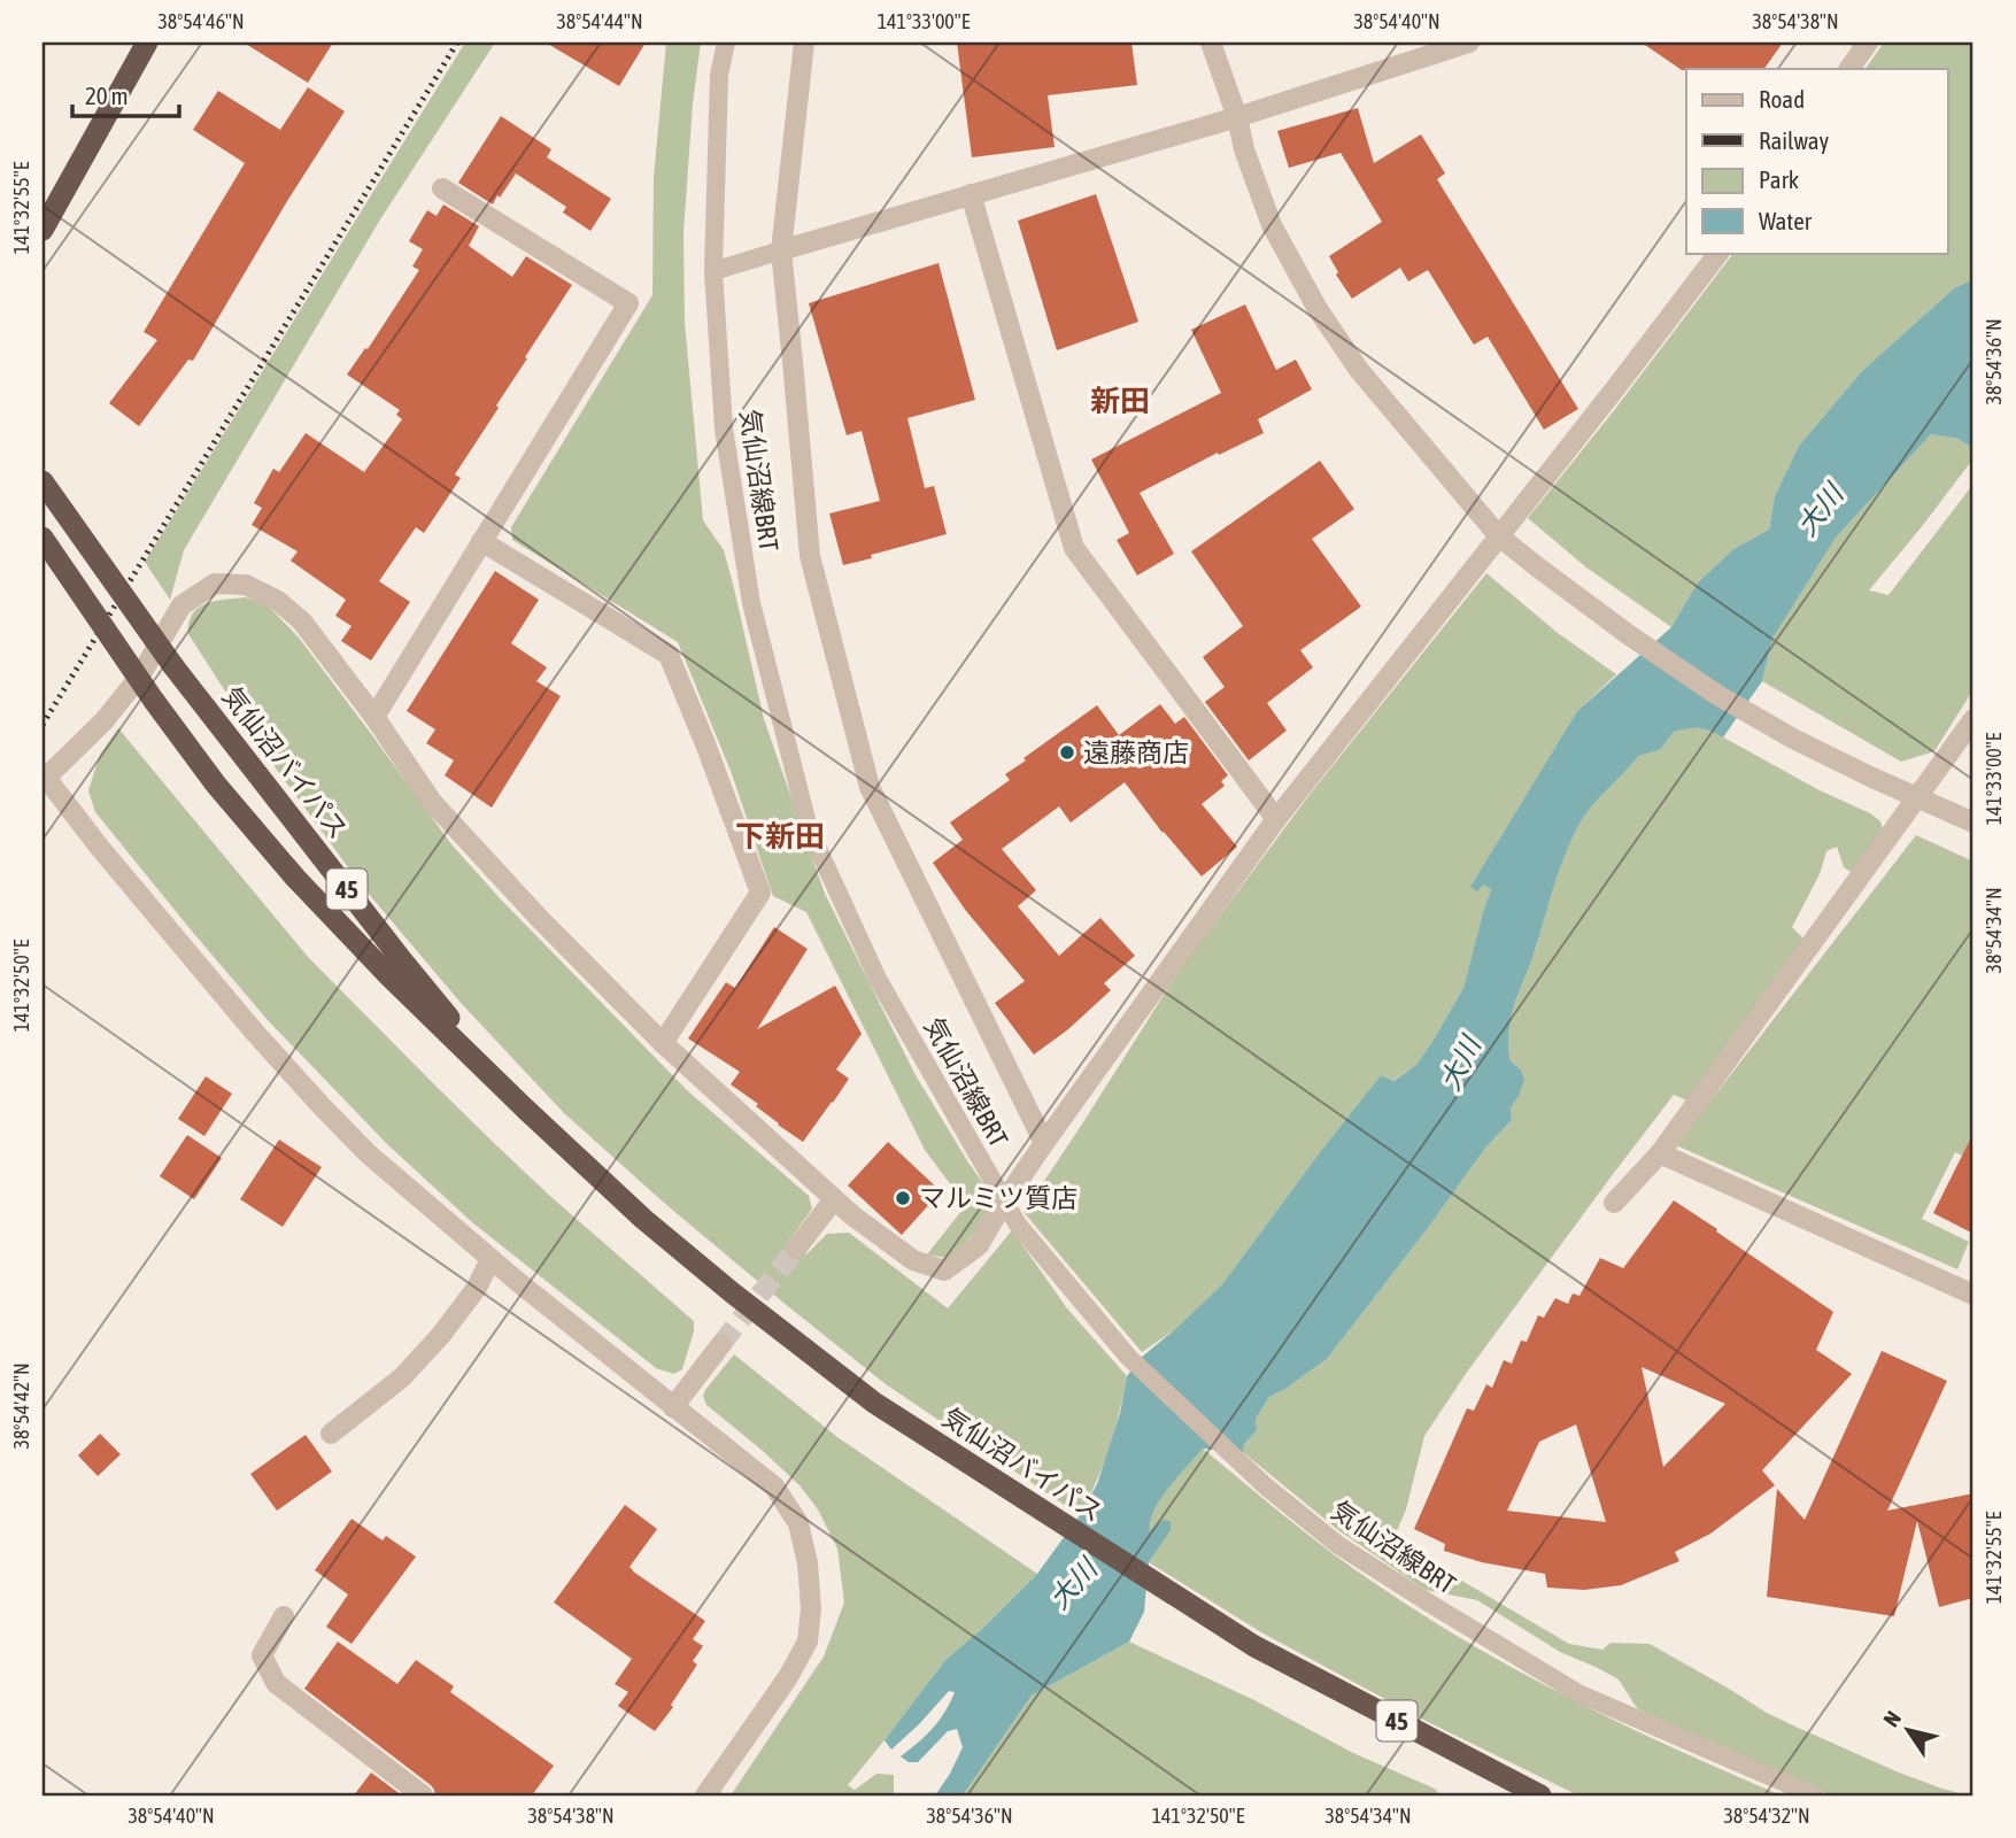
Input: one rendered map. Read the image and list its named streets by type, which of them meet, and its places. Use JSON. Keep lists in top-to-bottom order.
{
  "streets": {
    "highway": ["気仙沼バイパス", "45"],
    "lane": ["気仙沼線BRT"]
  },
  "districts": ["新田", "下新田"],
  "water": ["大川"],
  "places": ["遠藤商店", "マルミツ質店"],
  "legend": [
    "Road",
    "Railway",
    "Park",
    "Water"
  ],
  "scale_bar": "20 m",
  "north": "top left",
  "coordinates": [
    "38°54'46\"N",
    "38°54'44\"N",
    "141°33'00\"E",
    "38°54'40\"N",
    "38°54'38\"N",
    "141°32'55\"E",
    "38°54'36\"N",
    "38°54'34\"N",
    "141°32'50\"E",
    "38°54'42\"N",
    "38°54'32\"N"
  ]
}
